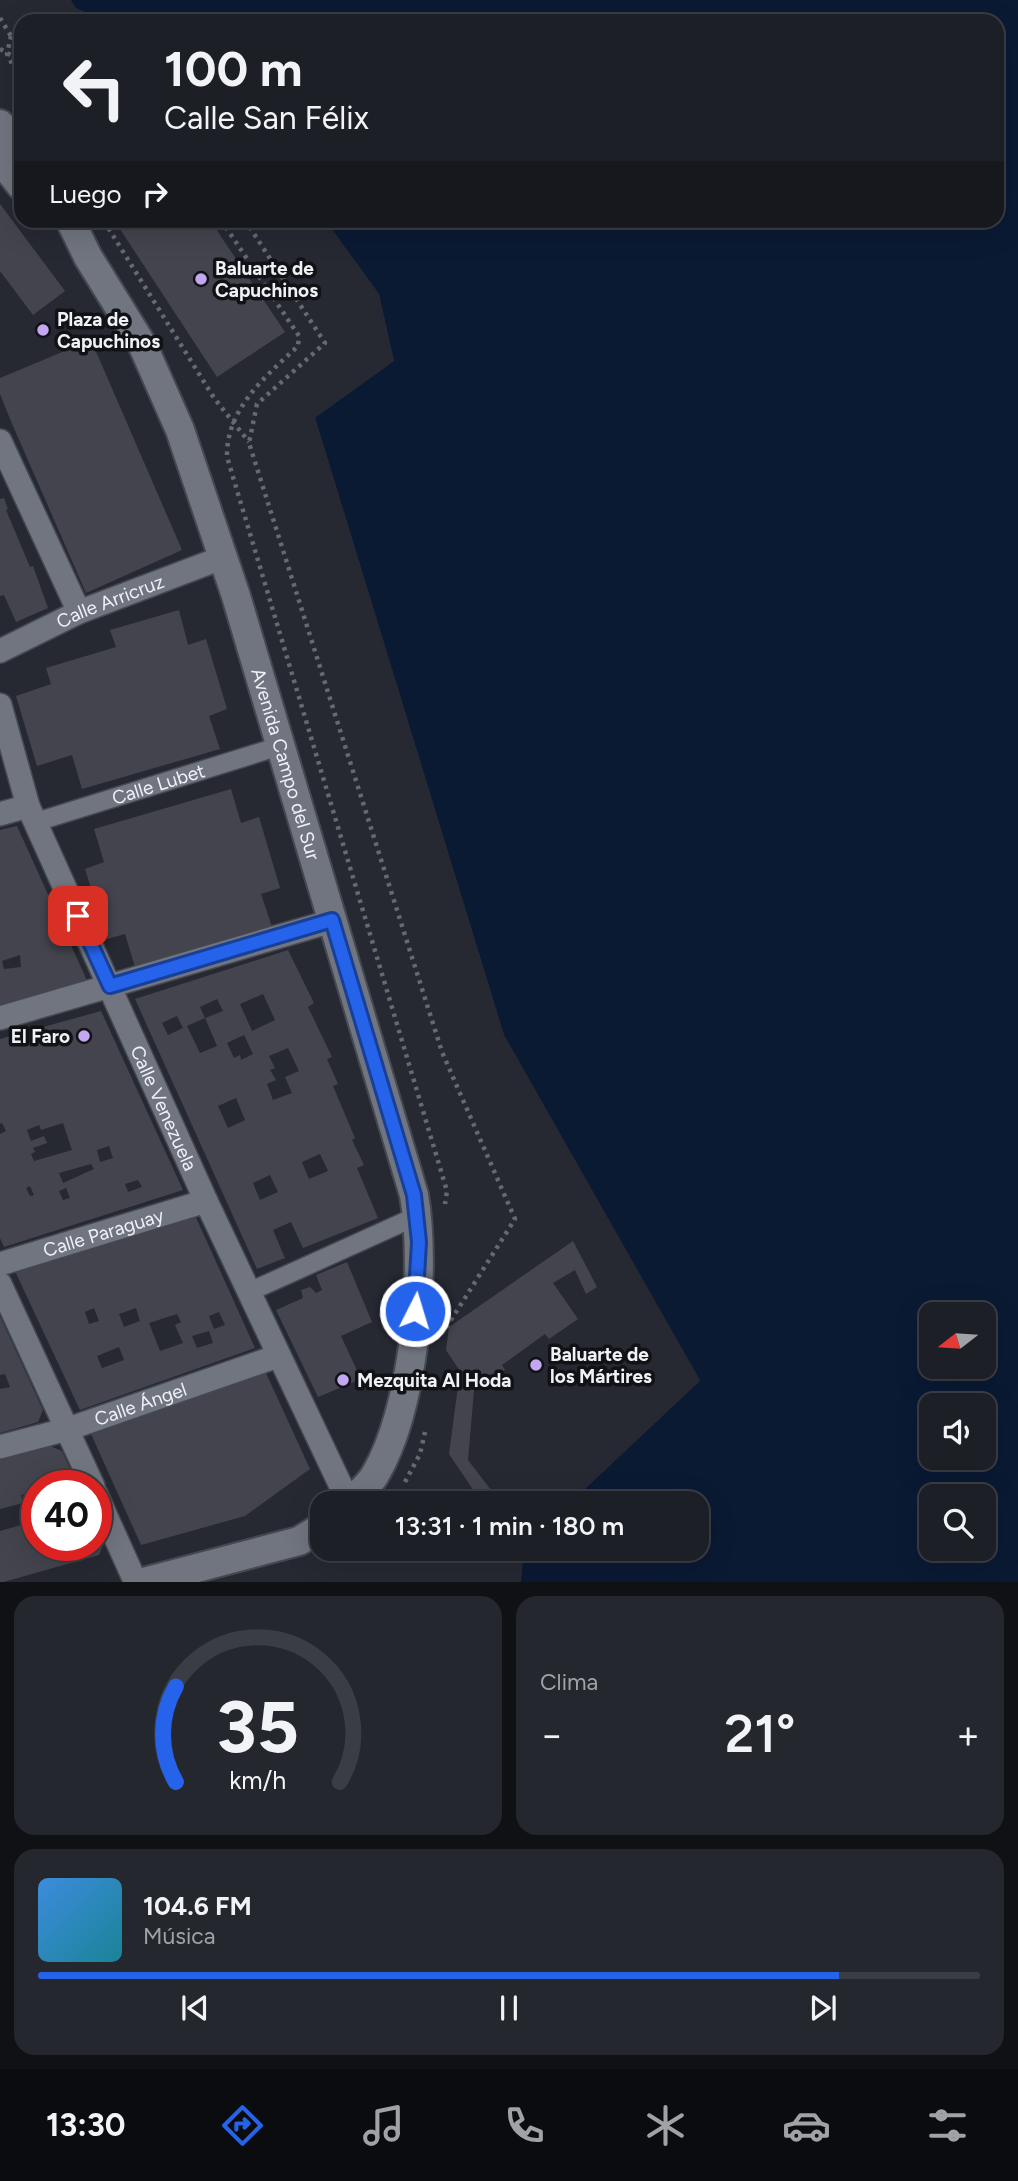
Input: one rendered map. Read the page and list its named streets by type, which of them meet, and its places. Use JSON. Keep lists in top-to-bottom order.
{
  "streets": {
    "street": [
      "Calle Arricruz",
      "Avenida Campo del Sur",
      "Calle Lubet",
      "Calle Venezuela",
      "Calle Paraguay",
      "Calle Ángel"
    ]
  },
  "crossings": [
    ["Calle Arricruz", "Avenida Campo del Sur"],
    ["Avenida Campo del Sur", "Calle Lubet"],
    ["Calle Lubet", "Calle Venezuela"],
    ["Calle Venezuela", "Calle Paraguay"],
    ["Calle Venezuela", "Calle Ángel"]
  ],
  "places": [
    "Baluarte de Capuchinos",
    "Plaza de Capuchinos",
    "El Faro",
    "Baluarte de los Mártires",
    "Mezquita Al Hoda"
  ],
  "north": "left",
  "page": {
    "turn": ["100 m", "Calle San Félix"],
    "then": "Luego",
    "limit": "40",
    "trip": "13:31 · 1 min · 180 m",
    "tile": "Clima",
    "heat": ["−", "21°", "+"],
    "song": ["104.6 FM", "Música"],
    "tabs": "13:30",
    "gauge": ["35", "km/h"]
  }
}
